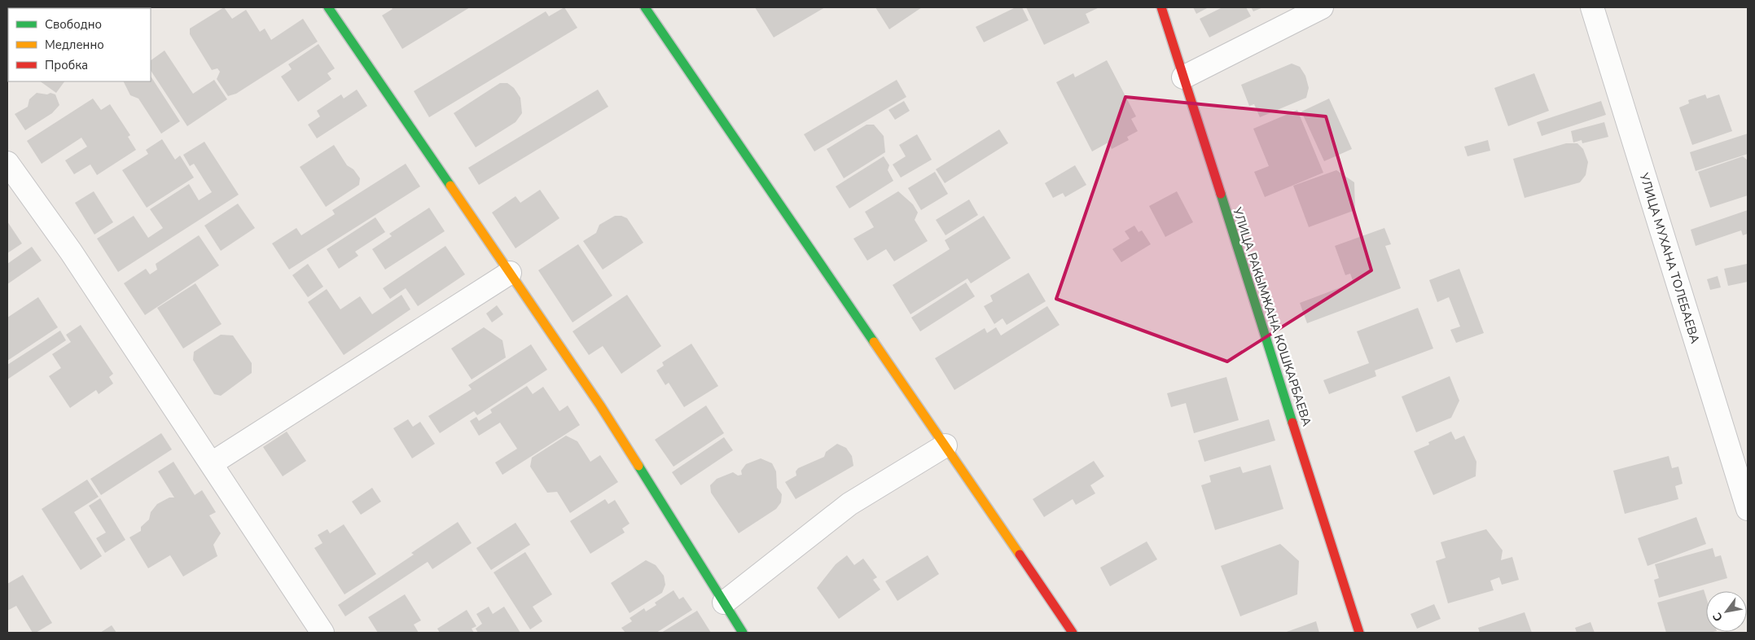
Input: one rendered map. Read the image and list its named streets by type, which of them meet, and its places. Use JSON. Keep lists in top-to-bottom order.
{
  "streets": {
    "street": ["УЛИЦА МУХАНА ТОЛЕБАЕВА", "УЛИЦА РАКЫМЖАНА КОШКАРБАЕВА"]
  },
  "legend": ["Свободно", "Медленно", "Пробка"],
  "north": "bottom left"
}
